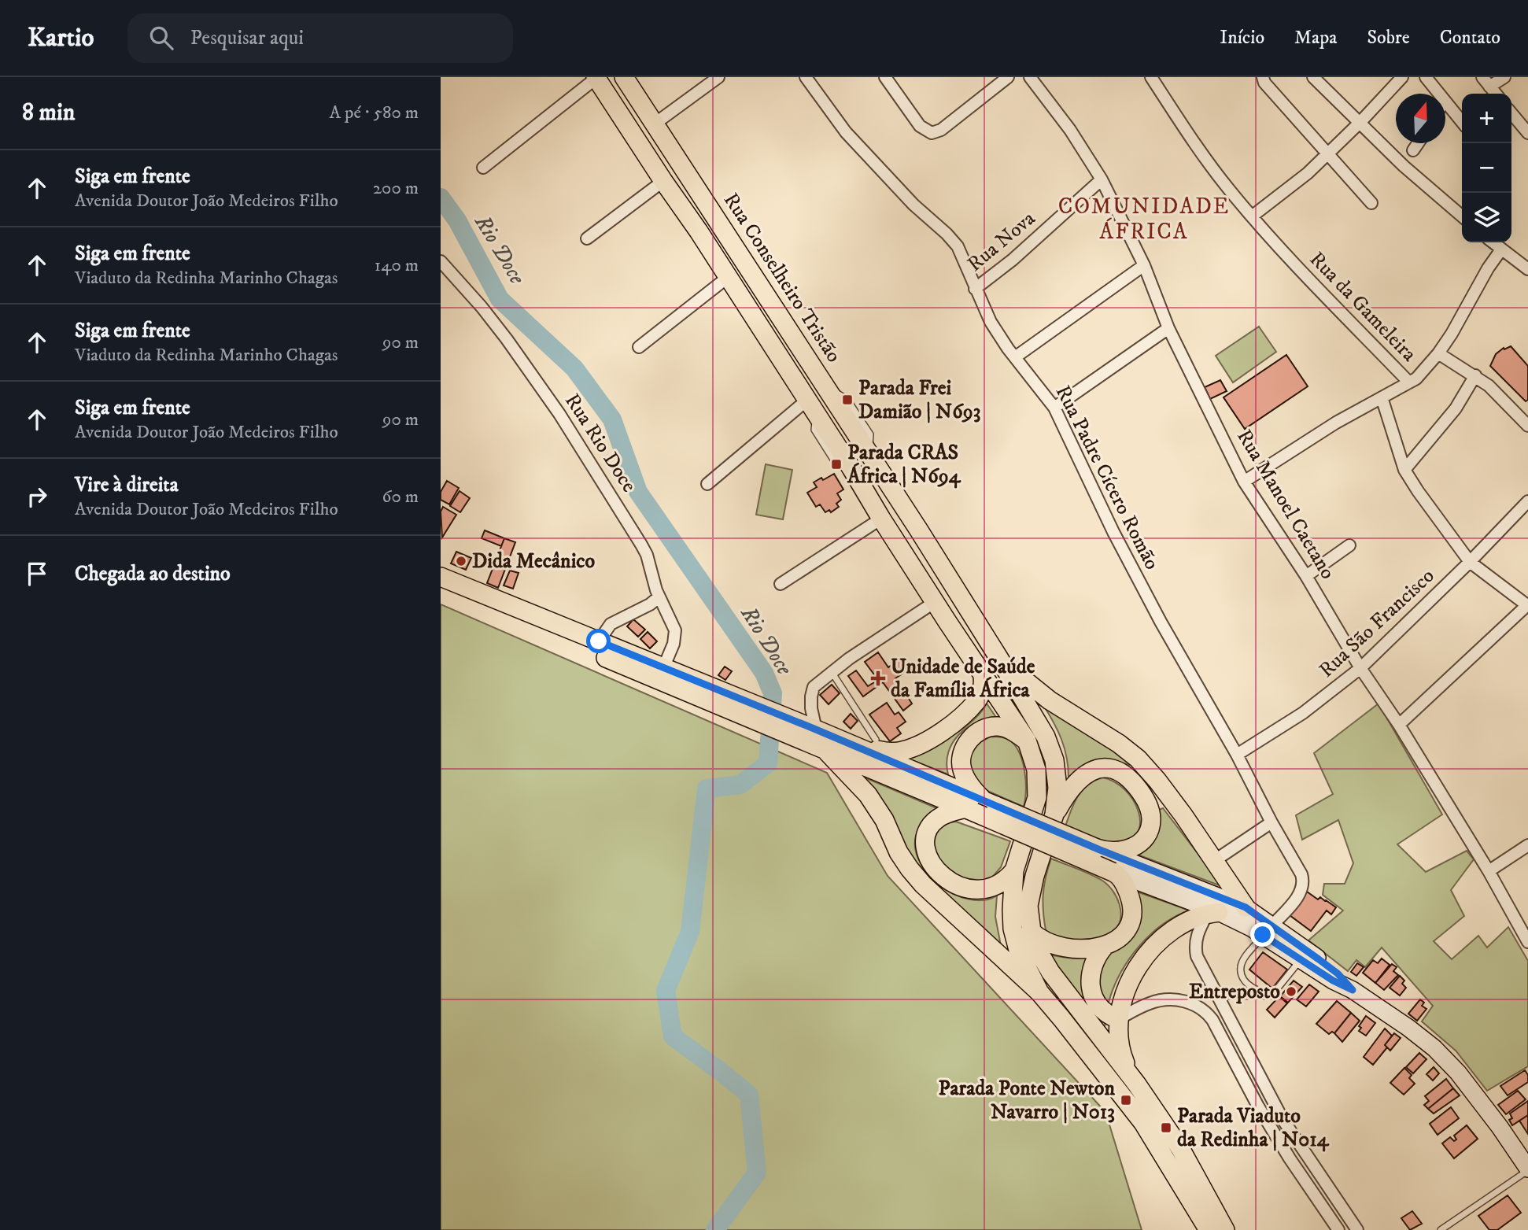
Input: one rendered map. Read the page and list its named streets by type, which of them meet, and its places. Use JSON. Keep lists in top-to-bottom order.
{
  "streets": {
    "main road": ["Rua Conselheiro Tristão"],
    "street": [
      "Rua Nova",
      "Rua da Gameleira",
      "Rua Rio Doce",
      "Rua Padre Cícero Romão",
      "Rua Manoel Caetano",
      "Rua São Francisco"
    ]
  },
  "crossings": [
    ["Rua Nova", "Rua Padre Cícero Romão"],
    ["Rua Nova", "Rua Manoel Caetano"],
    ["Rua da Gameleira", "Rua Manoel Caetano"],
    ["Rua Padre Cícero Romão", "Rua São Francisco"],
    ["Rua Manoel Caetano", "Rua São Francisco"]
  ],
  "districts": ["COMUNIDADE ÁFRICA"],
  "water": ["Rio Doce"],
  "places": {
    "transit": [
      "Parada Frei Damião | N693",
      "Parada CRAS África | N694",
      "Parada Ponte Newton Navarro | N013",
      "Parada Viaduto da Redinha | N014"
    ],
    "other": ["Dida Mecânico", "Entreposto"],
    "health": ["Unidade de Saúde da Família África"]
  },
  "north": "top",
  "page": {
    "header": "Kartio",
    "search": "Pesquisar aqui",
    "nav": [
      "Início",
      "Mapa",
      "Sobre",
      "Contato"
    ],
    "heading": ["8 min", "A pé · 580 m"],
    "map_buttons": ["+", "−"],
    "list": [
      ["Siga em frente", "Avenida Doutor João Medeiros Filho", "200 m"],
      ["Siga em frente", "Viaduto da Redinha Marinho Chagas", "140 m"],
      ["Siga em frente", "Viaduto da Redinha Marinho Chagas", "90 m"],
      ["Siga em frente", "Avenida Doutor João Medeiros Filho", "90 m"],
      ["Vire à direita", "Avenida Doutor João Medeiros Filho", "60 m"],
      "Chegada ao destino"
    ]
  }
}
